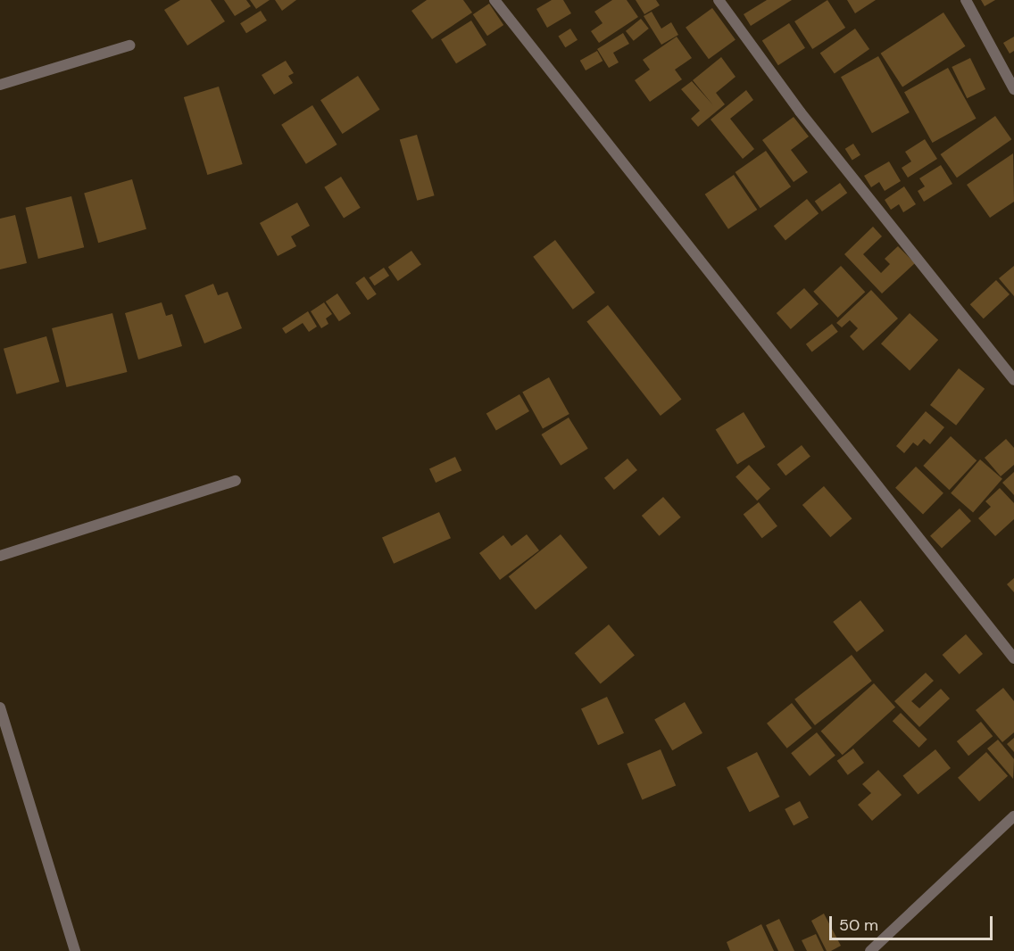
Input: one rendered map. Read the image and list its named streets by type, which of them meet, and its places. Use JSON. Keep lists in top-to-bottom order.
{
  "scale_bar": "50 m"
}
